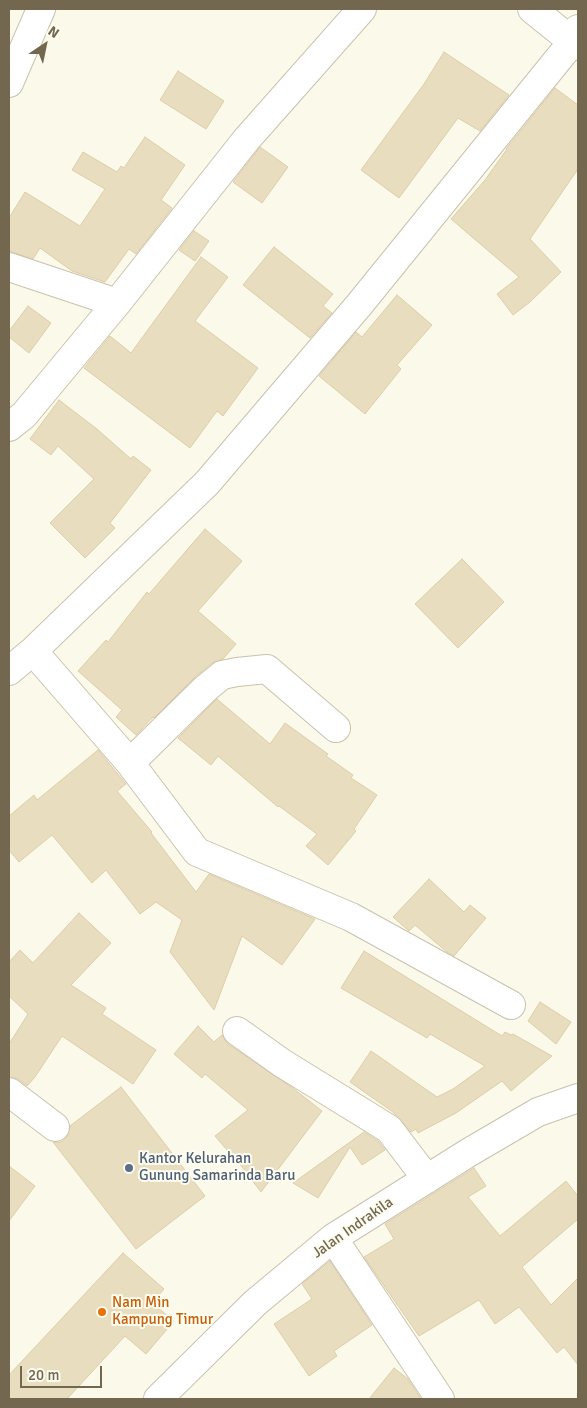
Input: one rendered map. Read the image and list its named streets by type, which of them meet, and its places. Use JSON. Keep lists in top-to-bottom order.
{
  "streets": {
    "street": ["Jalan Indrakila"]
  },
  "places": ["Kantor Kelurahan Gunung Samarinda Baru", "Nam Min Kampung Timur"],
  "scale_bar": "20 m",
  "north": "top right"
}
